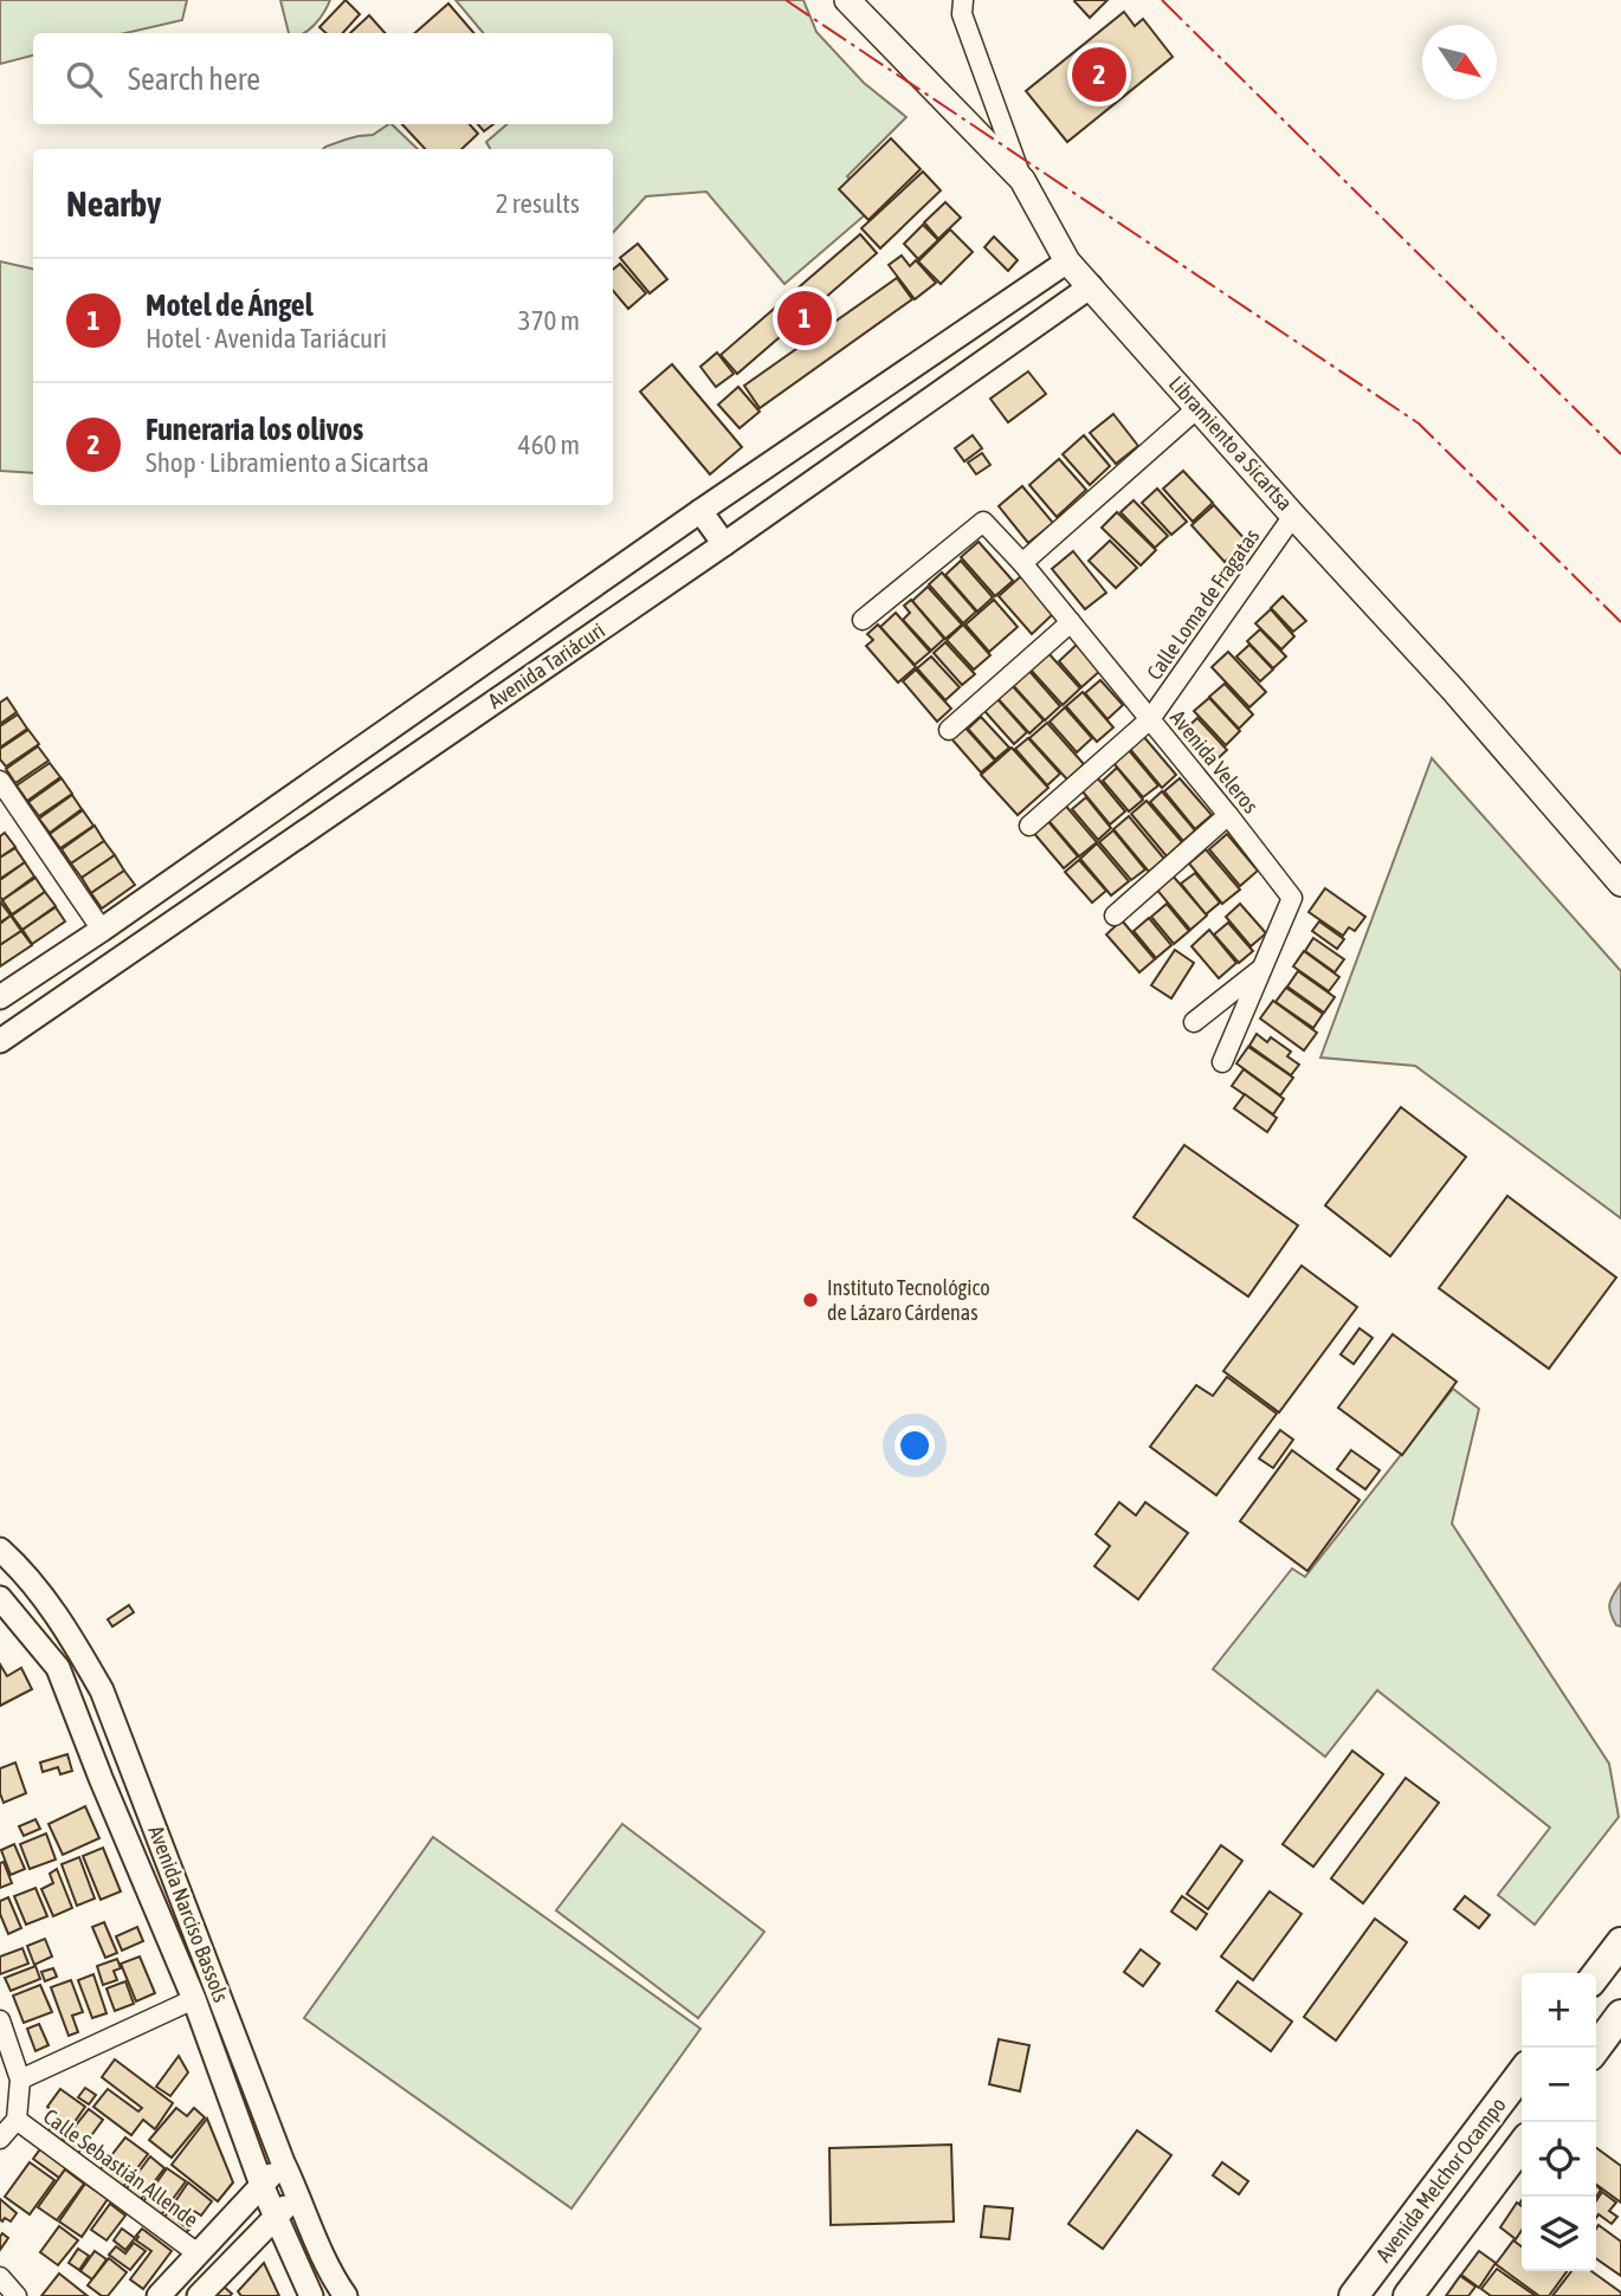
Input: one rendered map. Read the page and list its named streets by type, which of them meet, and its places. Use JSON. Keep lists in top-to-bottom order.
{
  "streets": {
    "main road": ["Libramiento a Sicartsa", "Avenida Melchor Ocampo"],
    "street": [
      "Calle Loma de Fragatas",
      "Avenida Tariácuri",
      "Avenida Veleros",
      "Avenida Narciso Bassols",
      "Calle Sebastián Allende"
    ]
  },
  "crossings": [
    ["Libramiento a Sicartsa", "Calle Loma de Fragatas"],
    ["Libramiento a Sicartsa", "Avenida Tariácuri"],
    ["Calle Loma de Fragatas", "Avenida Veleros"]
  ],
  "places": ["Instituto Tecnológico de Lázaro Cárdenas"],
  "north": "bottom right",
  "page": {
    "search": "Search here",
    "pins": ["2", "1"],
    "heading": ["Nearby", "2 results"],
    "list": [
      {
        "mark": "1",
        "name": "Motel de Ángel",
        "note": "Hotel · Avenida Tariácuri",
        "value": "370 m"
      },
      {
        "mark": "2",
        "name": "Funeraria los olivos",
        "note": "Shop · Libramiento a Sicartsa",
        "value": "460 m"
      }
    ],
    "map_buttons": ["+", "−"]
  }
}
